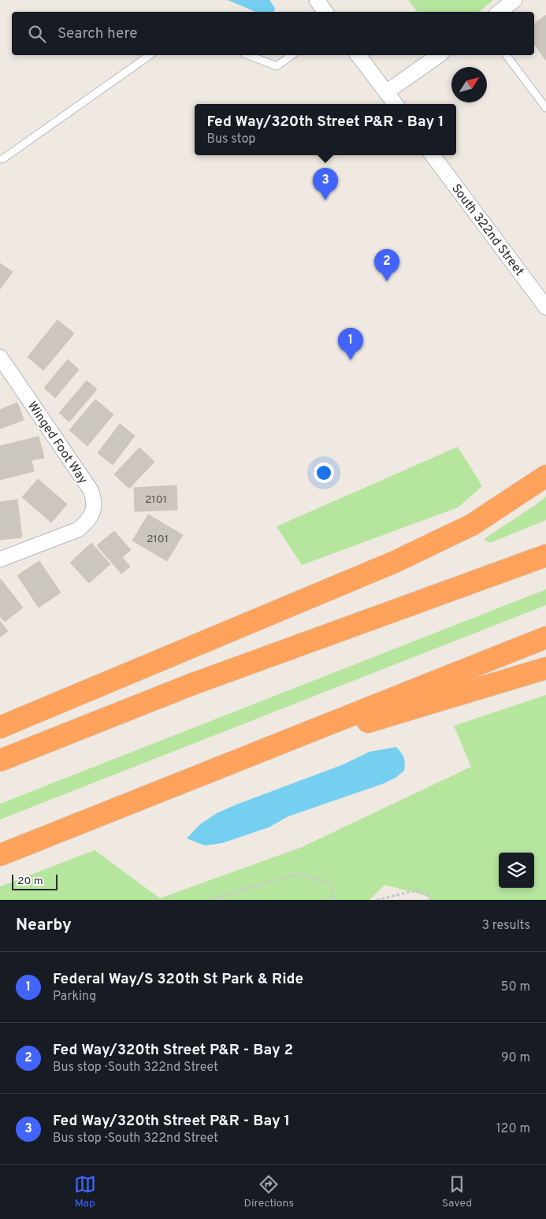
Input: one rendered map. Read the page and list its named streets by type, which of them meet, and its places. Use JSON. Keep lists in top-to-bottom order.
{
  "streets": {
    "street": ["South 322nd Street", "Winged Foot Way"]
  },
  "house_numbers": ["2101", "2101"],
  "scale_bar": "20 m",
  "north": "top right",
  "page": {
    "search": "Search here",
    "popup": ["Fed Way/320th Street P&R - Bay 1", "Bus stop"],
    "pins": ["3", "2", "1"],
    "scale": "20 m",
    "heading": ["Nearby", "3 results"],
    "list": [
      {
        "mark": "1",
        "name": "Federal Way/S 320th St Park & Ride",
        "note": "Parking",
        "value": "50 m"
      },
      {
        "mark": "2",
        "name": "Fed Way/320th Street P&R - Bay 2",
        "note": "Bus stop · South 322nd Street",
        "value": "90 m"
      },
      {
        "mark": "3",
        "name": "Fed Way/320th Street P&R - Bay 1",
        "note": "Bus stop · South 322nd Street",
        "value": "120 m"
      }
    ],
    "nav": ["Map", "Directions", "Saved"]
  }
}
